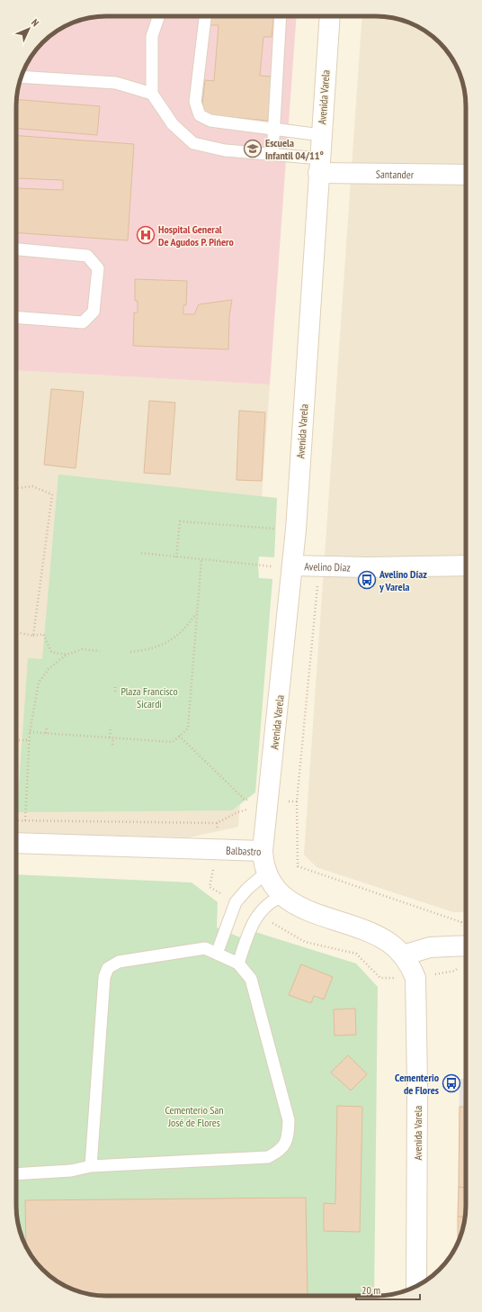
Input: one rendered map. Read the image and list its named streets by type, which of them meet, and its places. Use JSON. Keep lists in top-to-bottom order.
{
  "streets": {
    "main road": [
      "Avenida Varela",
      "Santander",
      "Avelino Díaz",
      "Balbastro"
    ]
  },
  "crossings": [
    ["Avenida Varela", "Santander"],
    ["Avenida Varela", "Avelino Díaz"],
    ["Avenida Varela", "Balbastro"]
  ],
  "parks": ["Plaza Francisco Sicardi", "Cementerio San José de Flores"],
  "places": {
    "school or university": ["Escuela Infantil 04/11°"],
    "hospital": ["Hospital General De Agudos P. Pińero"],
    "bus stop": ["Avelino Díaz y Varela", "Cementerio de Flores"]
  },
  "scale_bar": "20 m",
  "north": "top right"
}
